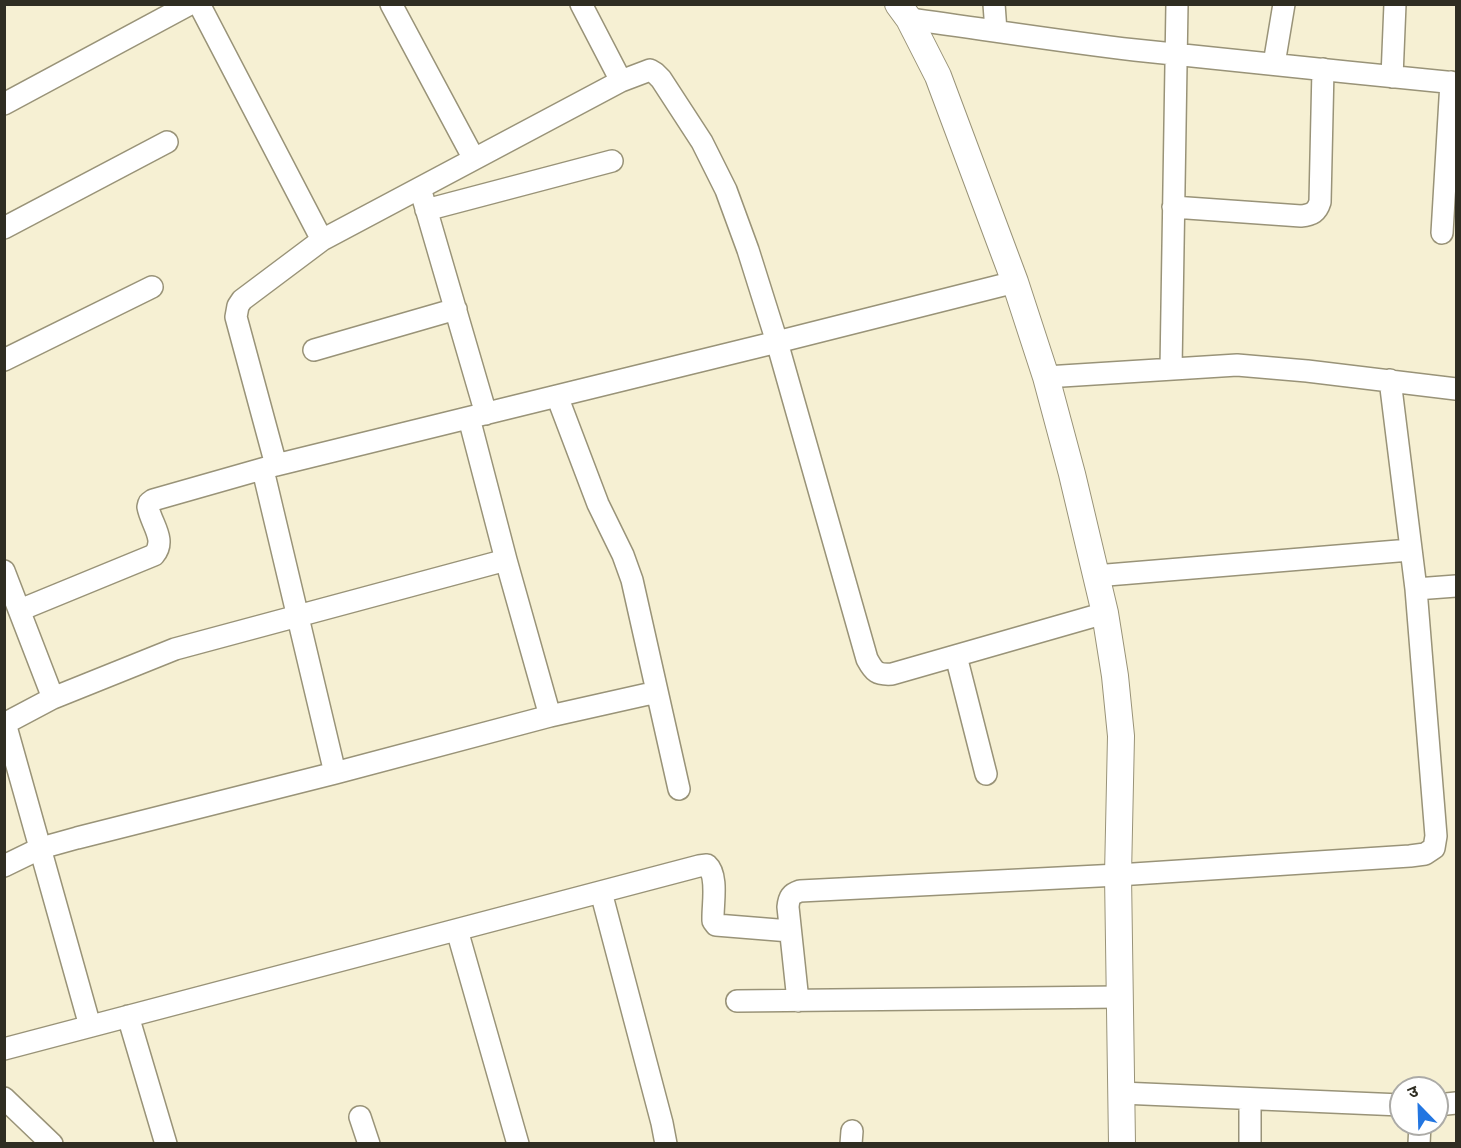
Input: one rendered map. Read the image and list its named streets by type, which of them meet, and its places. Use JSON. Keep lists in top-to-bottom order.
{
  "north": "top left"
}
